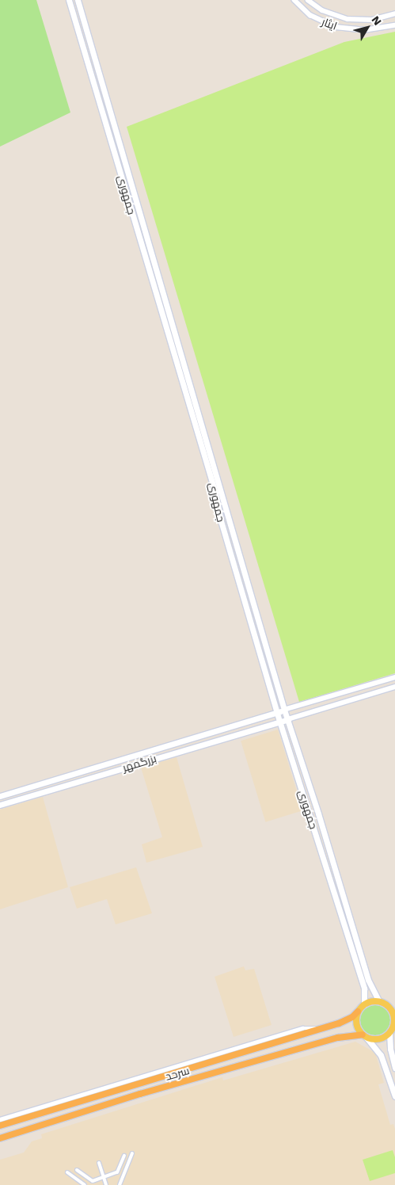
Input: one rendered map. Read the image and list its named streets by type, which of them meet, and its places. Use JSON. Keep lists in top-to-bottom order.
{
  "streets": {
    "highway": ["سرحد"],
    "main road": ["جمهوری", "بزرگمهر"],
    "street": ["ایثار"]
  },
  "crossings": [
    ["جمهوری", "بزرگمهر"],
    ["جمهوری", "سرحد"]
  ],
  "north": "top right"
}
